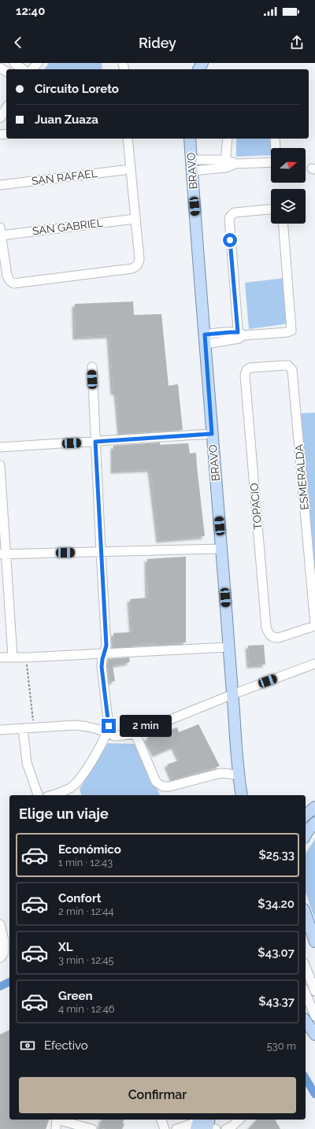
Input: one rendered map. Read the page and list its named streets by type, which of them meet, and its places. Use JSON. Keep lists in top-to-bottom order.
{
  "streets": {
    "main road": ["BRAVO"],
    "street": [
      "SAN RAFAEL",
      "SAN GABRIEL",
      "ESMERALDA",
      "TOPACIO"
    ]
  },
  "crossings": [
    ["ESMERALDA", "TOPACIO"]
  ],
  "north": "right",
  "page": {
    "status": "12:40",
    "header": "Ridey",
    "banner": ["Circuito Loreto", "Juan Zuaza"],
    "bubble": "2 min",
    "heading": "Elige un viaje",
    "list": [
      {
        "name": "Económico",
        "note": "1 min · 12:43",
        "value": "$25.33"
      },
      {
        "name": "Confort",
        "note": "2 min · 12:44",
        "value": "$34.20"
      },
      {
        "name": "XL",
        "note": "3 min · 12:45",
        "value": "$43.07"
      },
      {
        "name": "Green",
        "note": "4 min · 12:46",
        "value": "$43.37"
      }
    ],
    "pay": ["Efectivo", "530 m"],
    "buttons": "Confirmar"
  }
}
